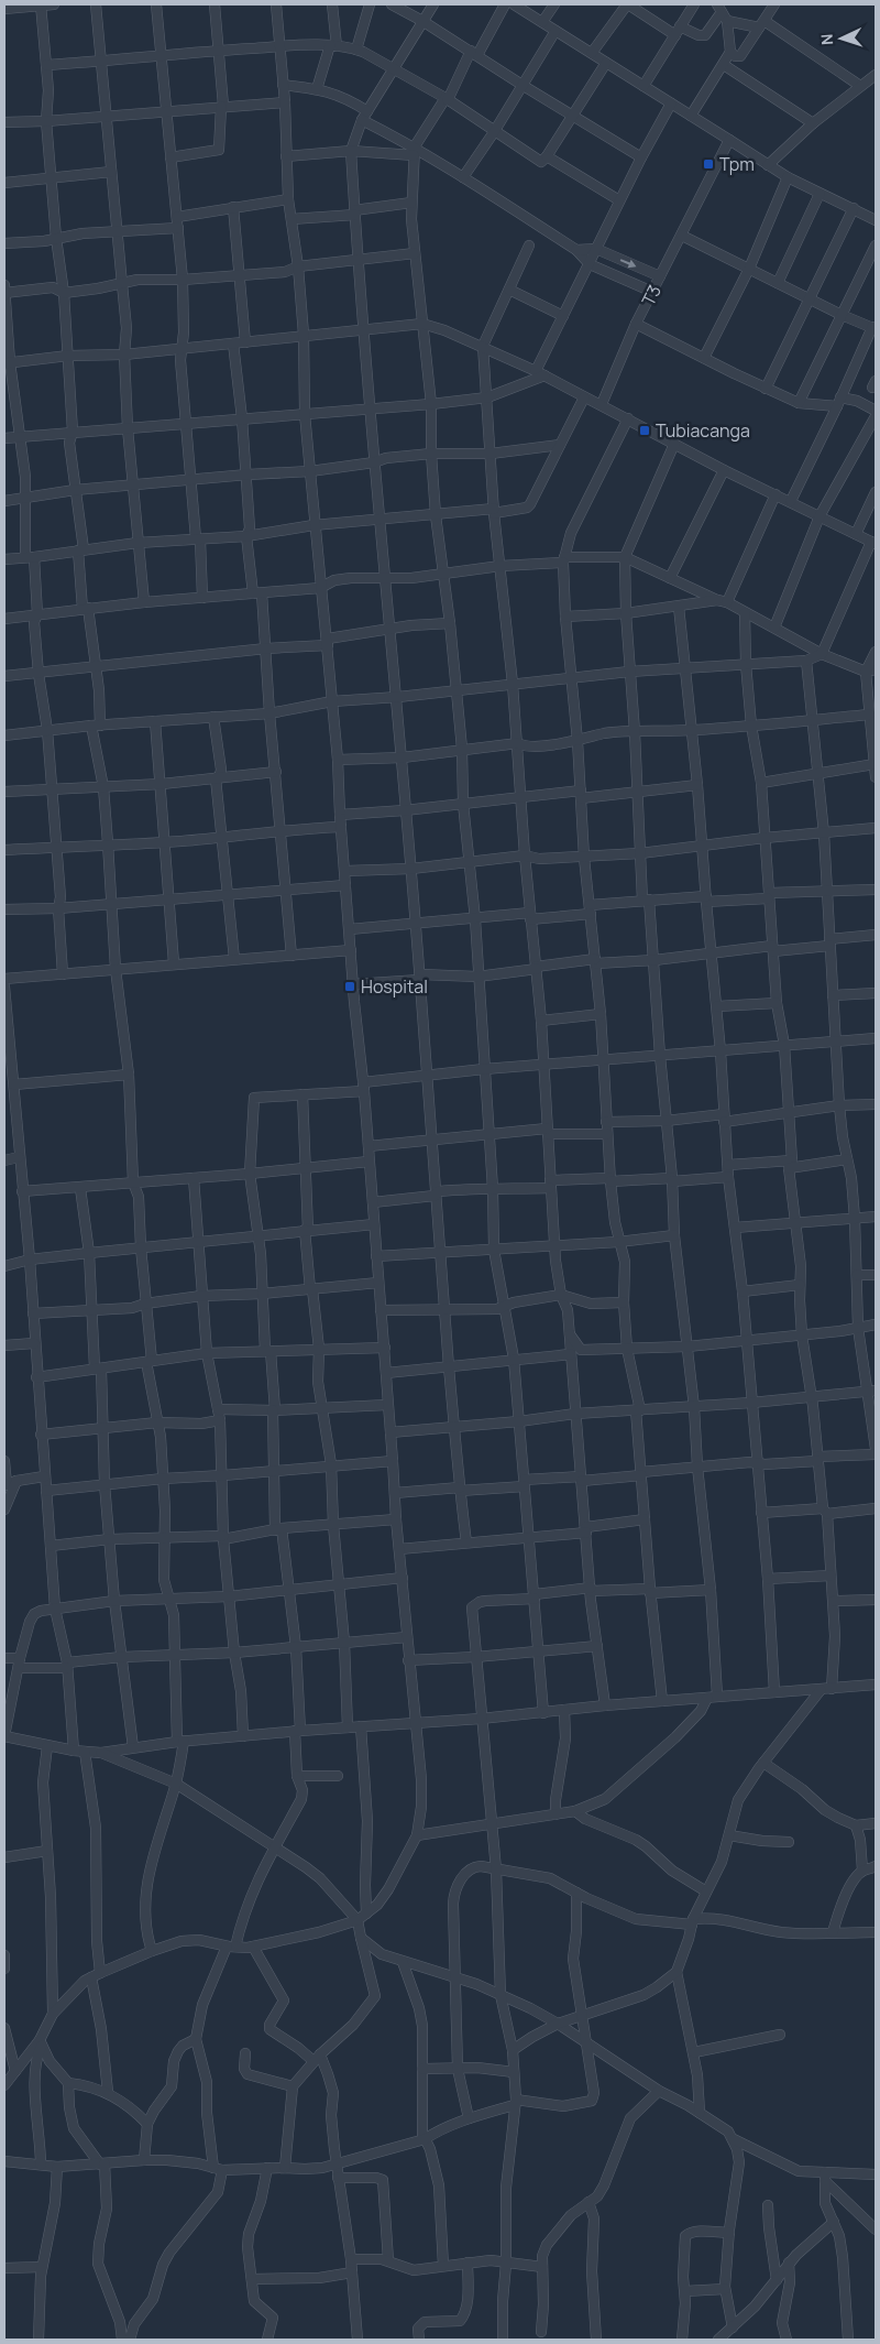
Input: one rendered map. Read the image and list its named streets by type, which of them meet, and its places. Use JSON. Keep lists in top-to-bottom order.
{
  "streets": {
    "street": ["T3"]
  },
  "places": {
    "transit": ["Tpm", "Tubiacanga", "Hospital"]
  },
  "north": "left"
}
